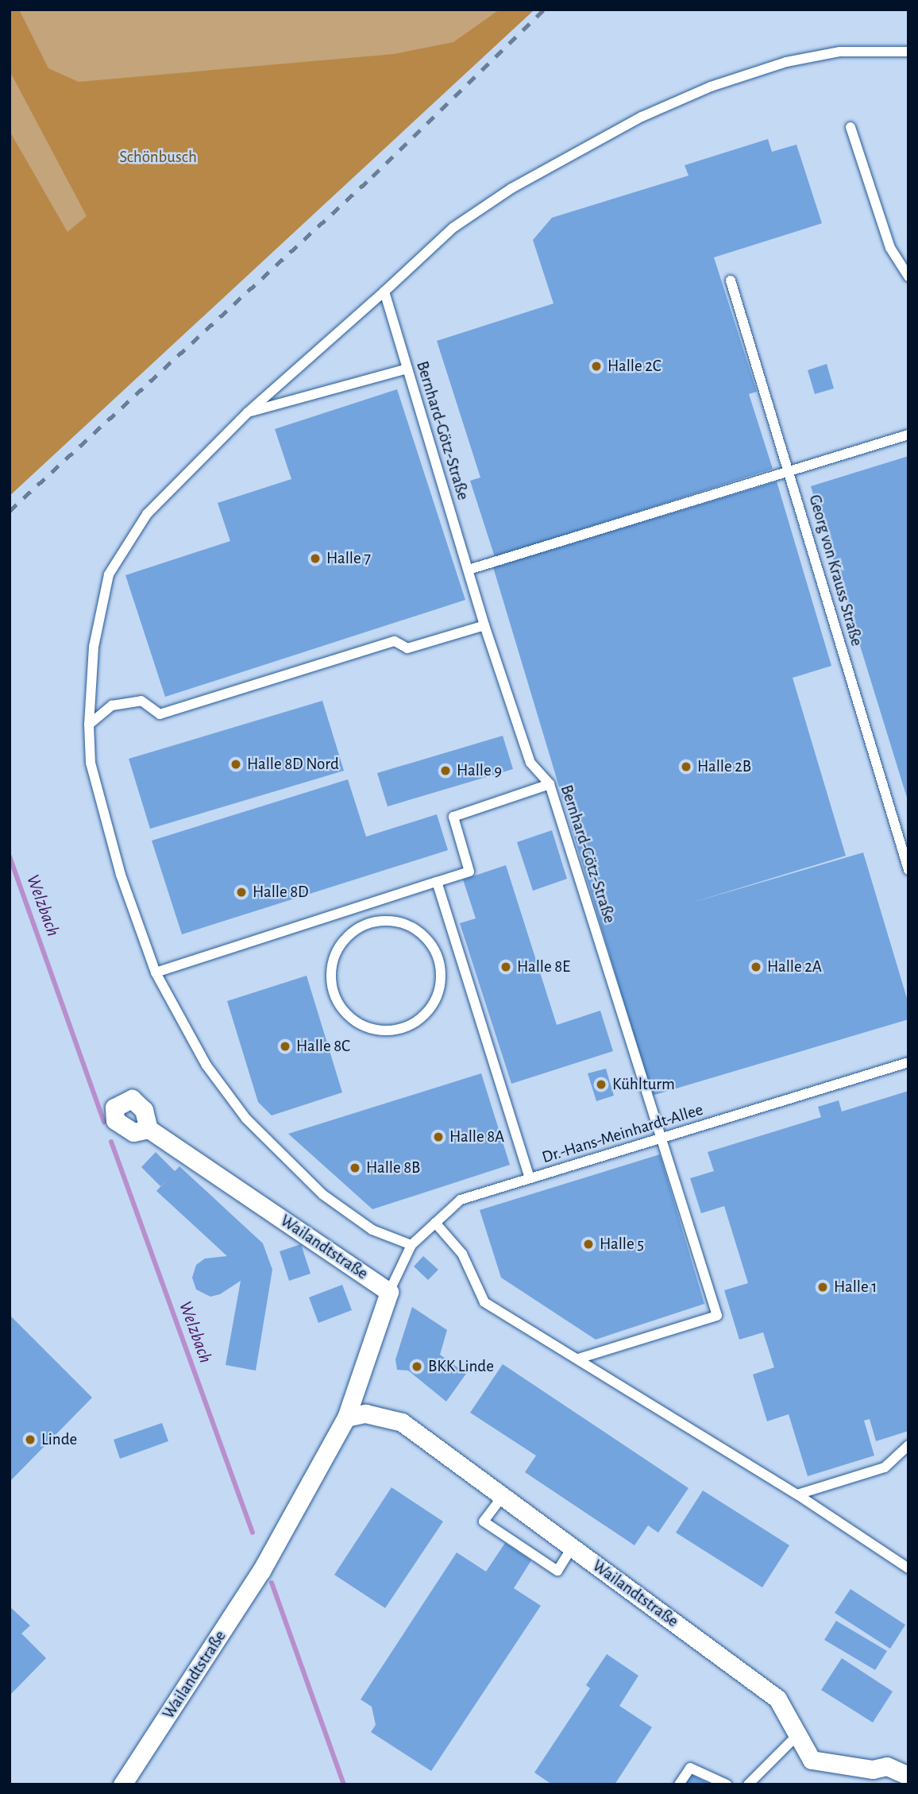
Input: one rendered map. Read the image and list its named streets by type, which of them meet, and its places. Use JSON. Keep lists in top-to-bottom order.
{
  "streets": {
    "street": ["Wailandtstraße"],
    "lane": ["Bernhard-Götz-Straße", "Georg von Krauss Straße", "Dr.-Hans-Meinhardt-Allee"]
  },
  "crossings": [
    ["Bernhard-Götz-Straße", "Dr.-Hans-Meinhardt-Allee"],
    ["Dr.-Hans-Meinhardt-Allee", "Wailandtstraße"]
  ],
  "water": ["Welzbach"],
  "parks": ["Schönbusch"],
  "places": [
    "Halle 2C",
    "Halle 7",
    "Halle 8D Nord",
    "Halle 2B",
    "Halle 9",
    "Halle 8D",
    "Halle 8E",
    "Halle 2A",
    "Halle 8C",
    "Kühlturm",
    "Halle 8A",
    "Halle 8B",
    "Halle 5",
    "Halle 1",
    "BKK Linde",
    "Linde"
  ]
}
